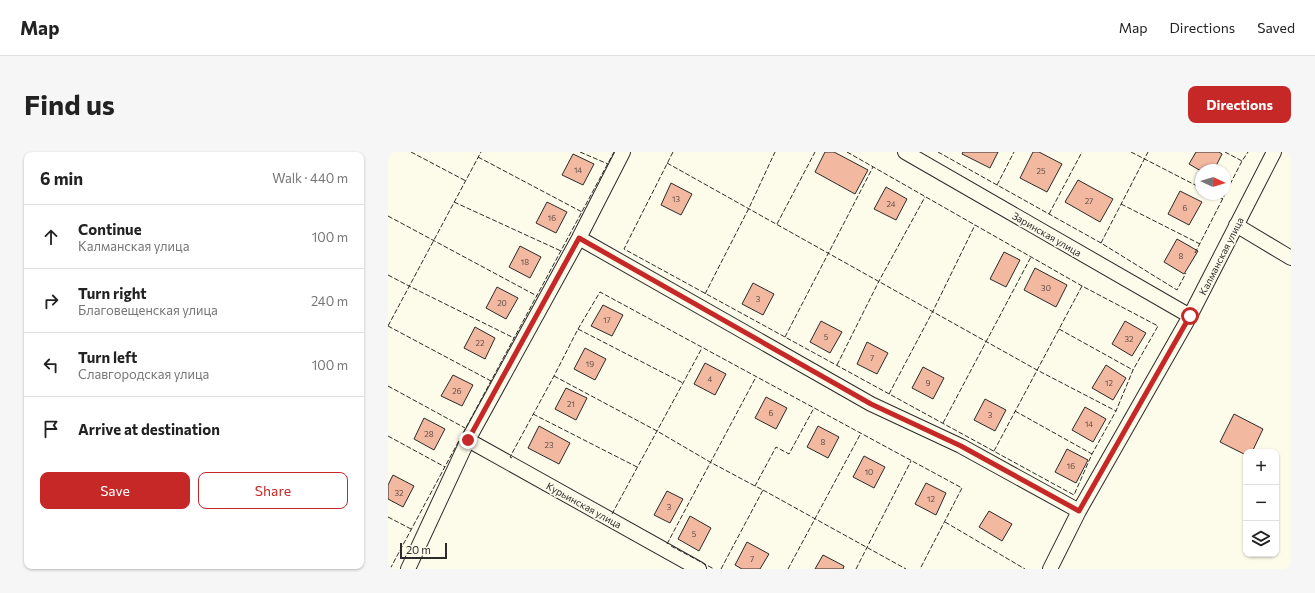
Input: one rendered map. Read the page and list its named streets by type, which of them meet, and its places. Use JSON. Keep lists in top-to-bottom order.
{
  "streets": {
    "street": ["Заринская улица", "Калманская улица", "Курьинская улица"]
  },
  "crossings": [
    ["Заринская улица", "Калманская улица"]
  ],
  "house_numbers": [
    "14",
    "25",
    "13",
    "27",
    "24",
    "6",
    "16",
    "8",
    "18",
    "30",
    "3",
    "20",
    "17",
    "5",
    "32",
    "22",
    "7",
    "19",
    "4",
    "9",
    "12",
    "26",
    "21",
    "6",
    "3",
    "14",
    "28",
    "8",
    "23",
    "16",
    "10",
    "32",
    "12",
    "3",
    "5",
    "7"
  ],
  "scale_bar": "20 m",
  "north": "right",
  "page": {
    "header": "Map",
    "nav": ["Map", "Directions", "Saved"],
    "buttons": [
      "Directions",
      ["Save", "Share"]
    ],
    "title": "Find us",
    "heading": ["6 min", "Walk · 440 m"],
    "list": [
      ["Continue", "Калманская улица", "100 m"],
      ["Turn right", "Благовещенская улица", "240 m"],
      ["Turn left", "Славгородская улица", "100 m"],
      "Arrive at destination"
    ],
    "map_buttons": ["+", "−"],
    "scale": "20 m"
  }
}
